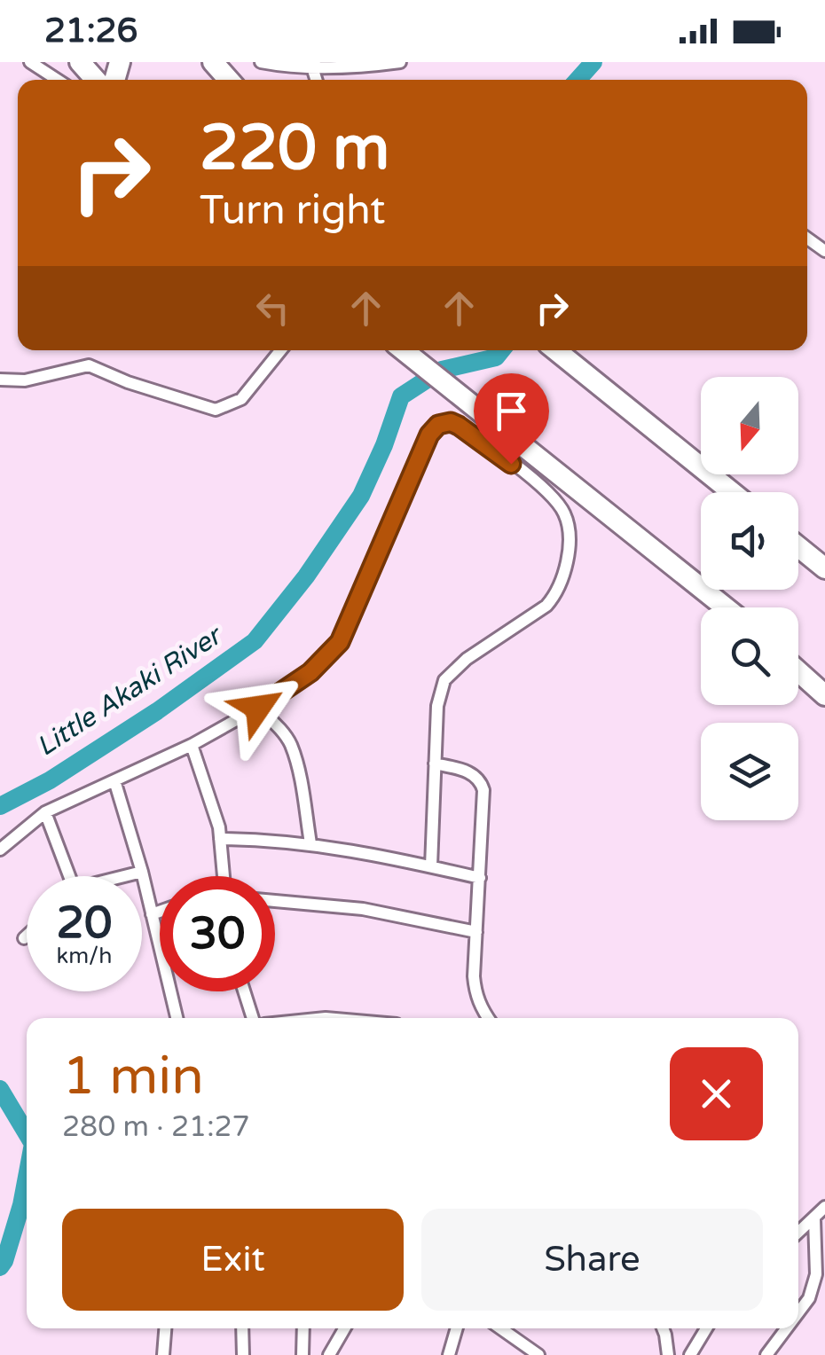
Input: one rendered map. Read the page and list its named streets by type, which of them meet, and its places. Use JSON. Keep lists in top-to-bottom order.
{
  "water": ["Little Akaki River"],
  "north": "bottom",
  "page": {
    "status": "21:26",
    "turn": ["220 m", "Turn right"],
    "speed": "20 km/h",
    "limit": "30",
    "heading": ["1 min", "280 m · 21:27"],
    "buttons": ["Exit", "Share"]
  }
}
